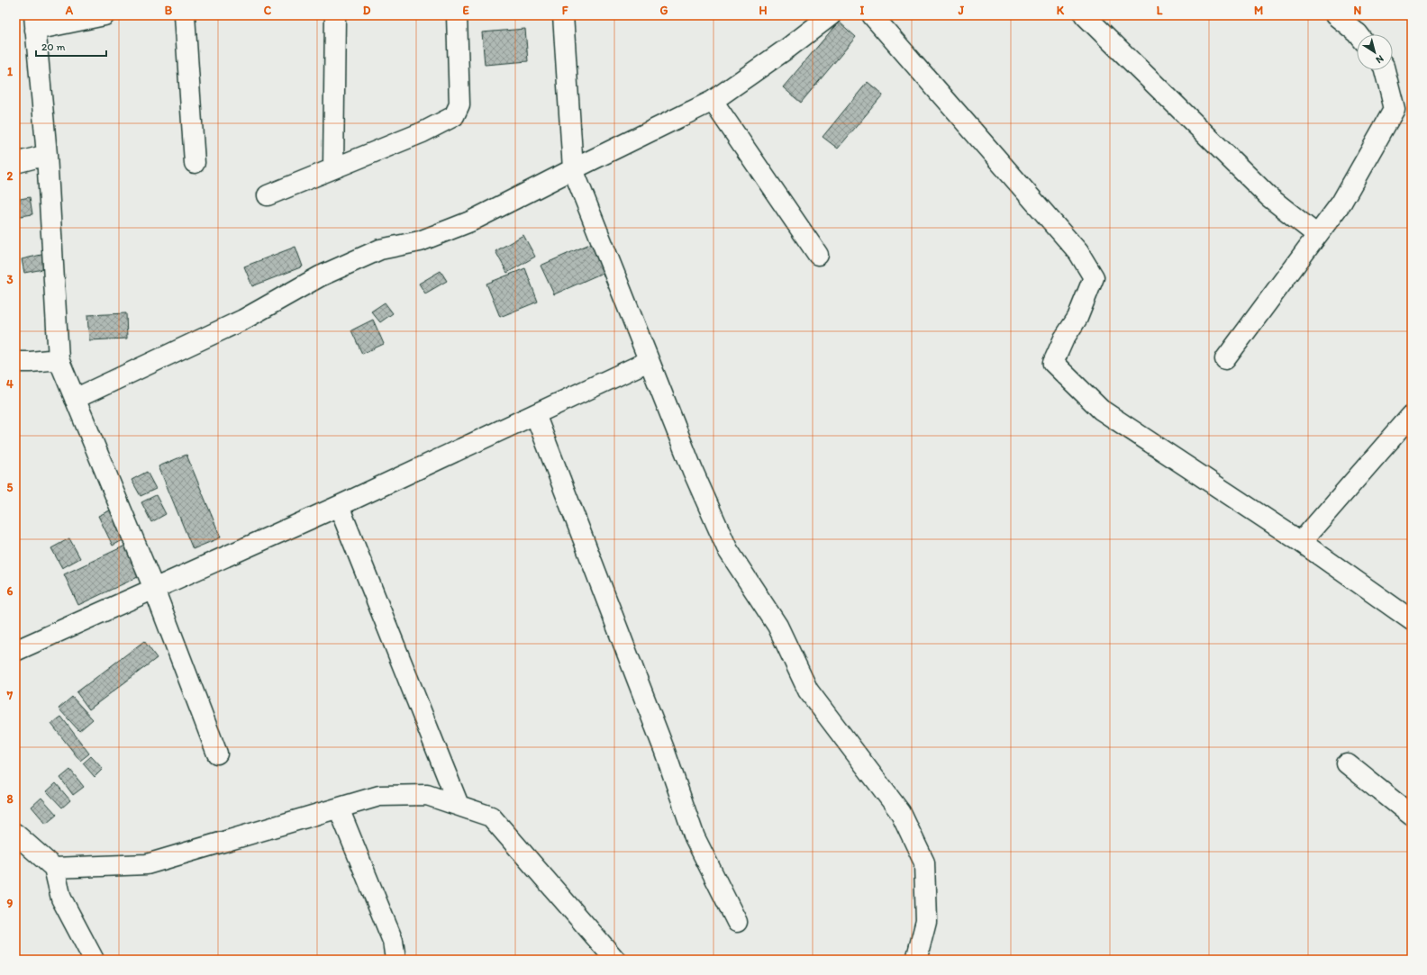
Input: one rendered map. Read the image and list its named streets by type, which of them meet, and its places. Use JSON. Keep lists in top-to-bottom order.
{
  "scale_bar": "20 m",
  "north": "bottom right",
  "grid": {
    "columns": [
      "A",
      "B",
      "C",
      "D",
      "E",
      "F",
      "G",
      "H",
      "I",
      "J",
      "K",
      "L",
      "M",
      "N"
    ],
    "rows": [
      "1",
      "2",
      "3",
      "4",
      "5",
      "6",
      "7",
      "8",
      "9"
    ]
  }
}
